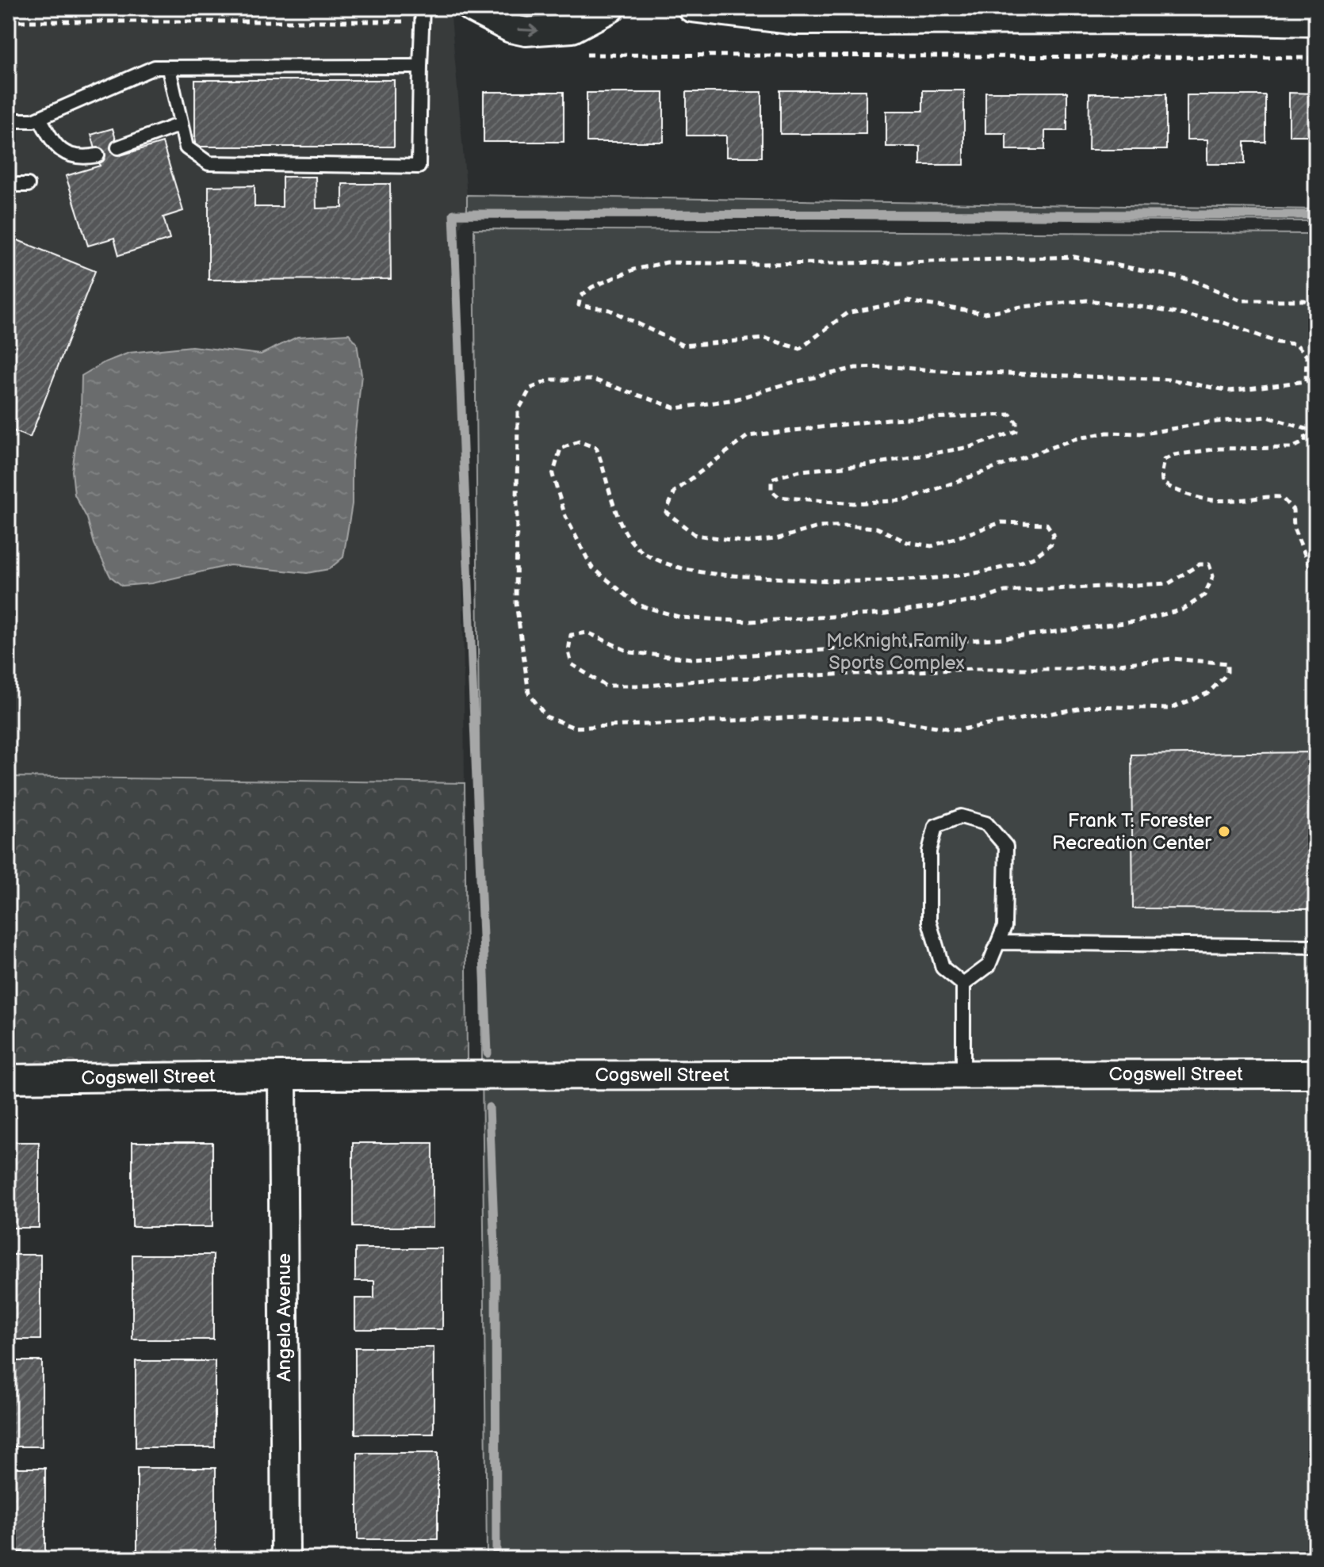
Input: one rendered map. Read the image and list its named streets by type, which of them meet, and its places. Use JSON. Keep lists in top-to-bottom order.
{
  "streets": {
    "street": ["Cogswell Street", "Angela Avenue"]
  },
  "crossings": [
    ["Cogswell Street", "Angela Avenue"]
  ],
  "parks": ["McKnight Family Sports Complex"],
  "places": ["Frank T. Forester Recreation Center"]
}
